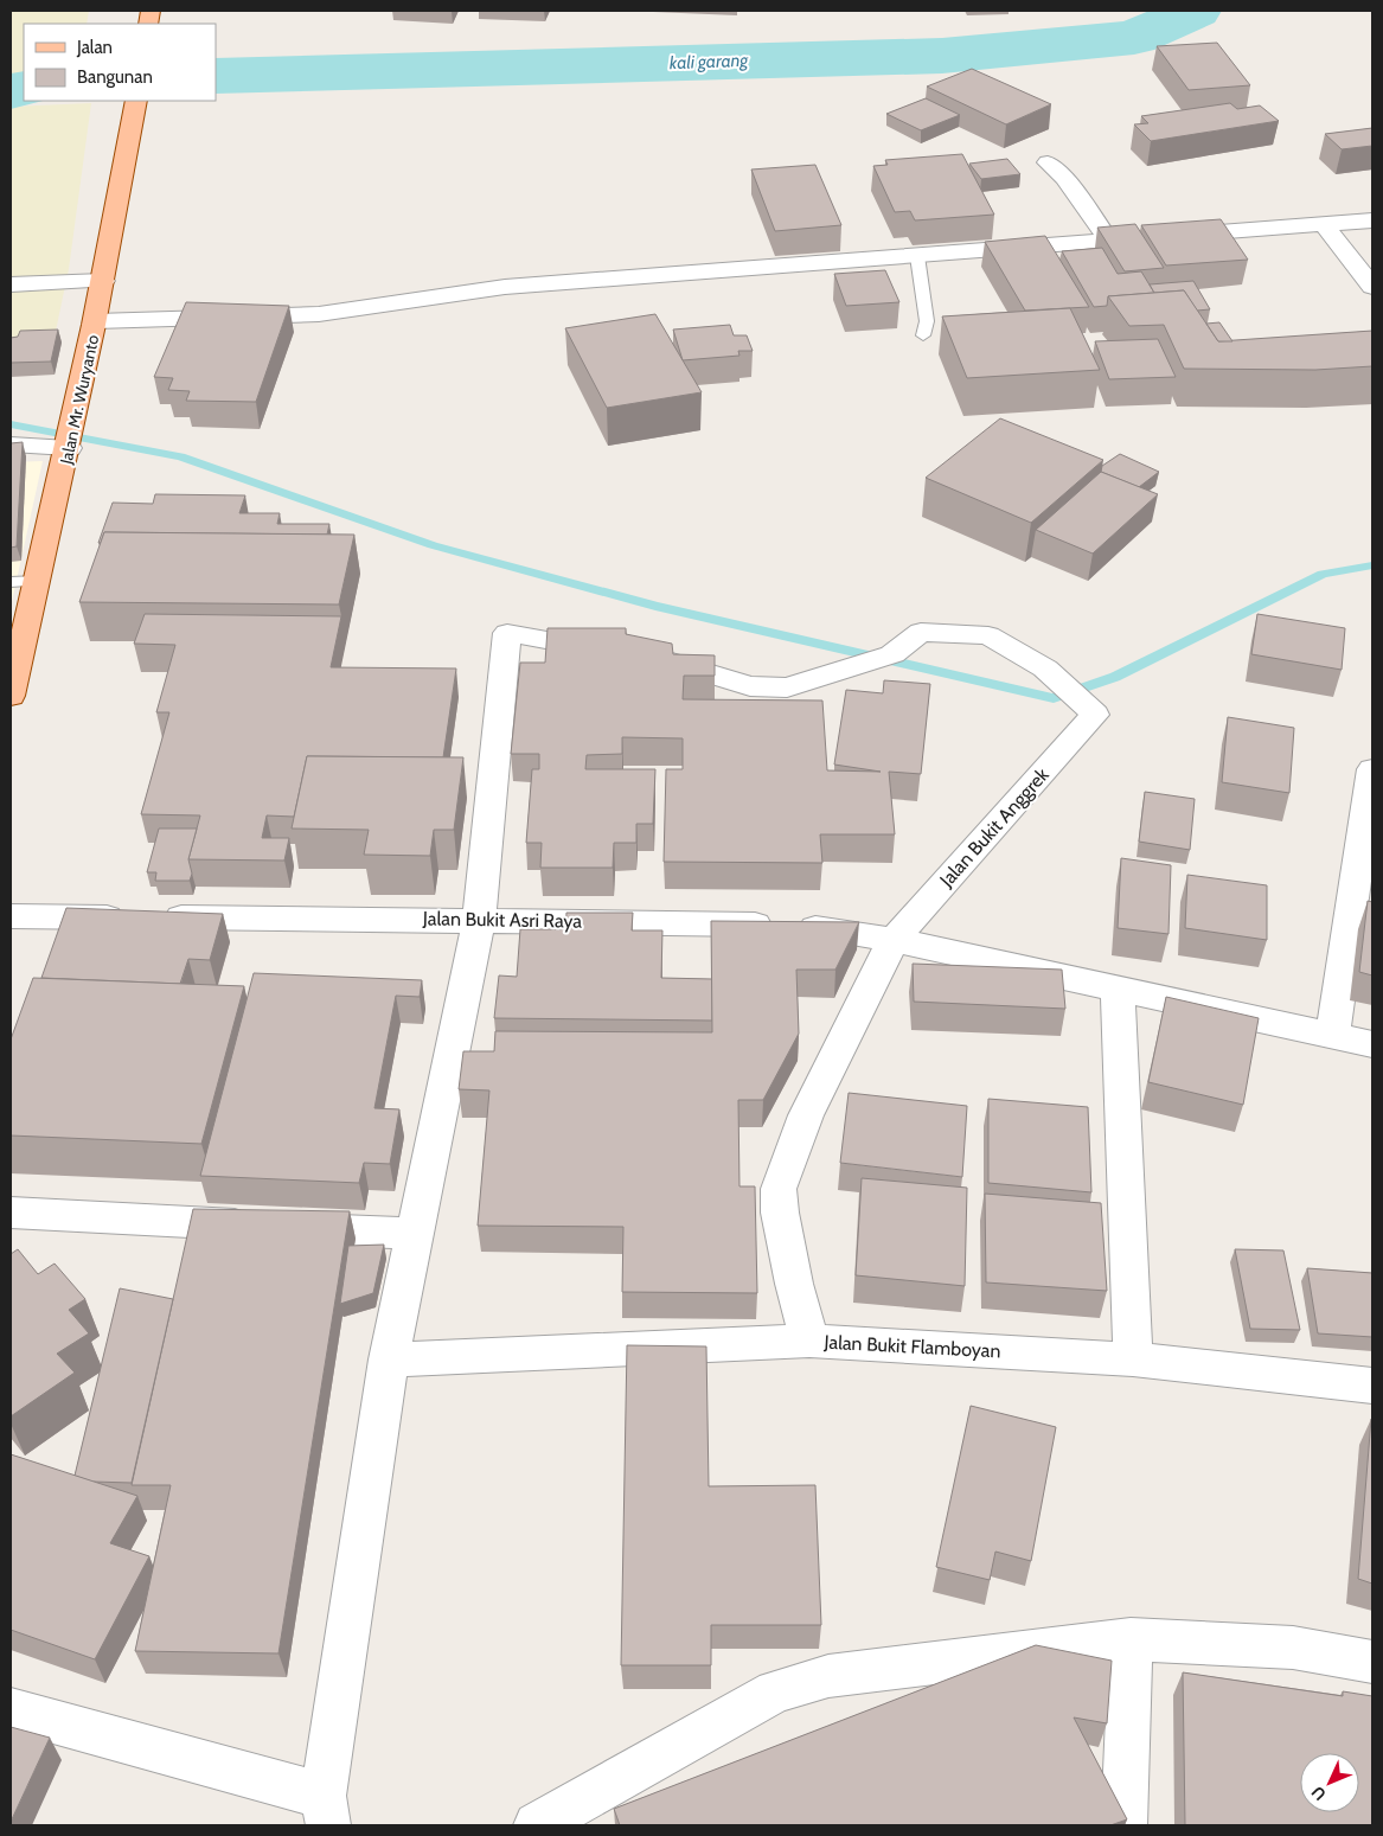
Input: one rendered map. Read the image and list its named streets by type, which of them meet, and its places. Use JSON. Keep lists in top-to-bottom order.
{
  "streets": {
    "main road": ["Jalan Mr. Wuryanto"],
    "street": ["Jalan Bukit Anggrek", "Jalan Bukit Asri Raya", "Jalan Bukit Flamboyan"]
  },
  "crossings": [
    ["Jalan Bukit Anggrek", "Jalan Bukit Asri Raya"],
    ["Jalan Bukit Anggrek", "Jalan Bukit Flamboyan"],
    ["Jalan Bukit Asri Raya", "Jalan Bukit Flamboyan"]
  ],
  "water": ["kali garang"],
  "legend": ["Jalan", "Bangunan"],
  "north": "bottom left"
}
